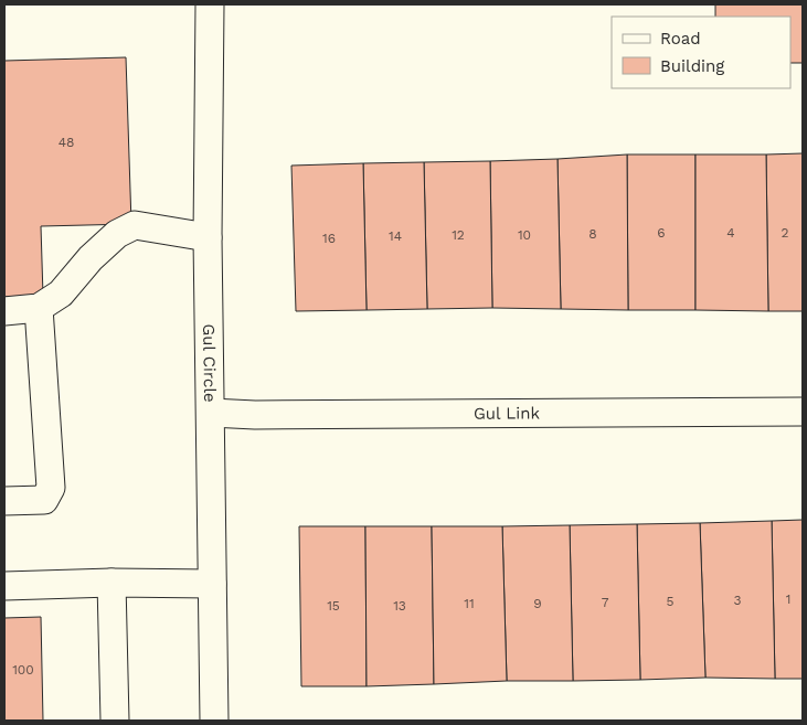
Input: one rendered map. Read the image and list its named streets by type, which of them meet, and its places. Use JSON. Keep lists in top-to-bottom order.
{
  "streets": {
    "street": ["Gul Circle", "Gul Link"]
  },
  "crossings": [
    ["Gul Circle", "Gul Link"]
  ],
  "house_numbers": [
    "48",
    "6",
    "4",
    "2",
    "8",
    "12",
    "10",
    "14",
    "16",
    "1",
    "3",
    "5",
    "7",
    "11",
    "9",
    "15",
    "13",
    "100"
  ],
  "legend": ["Road", "Building"]
}
